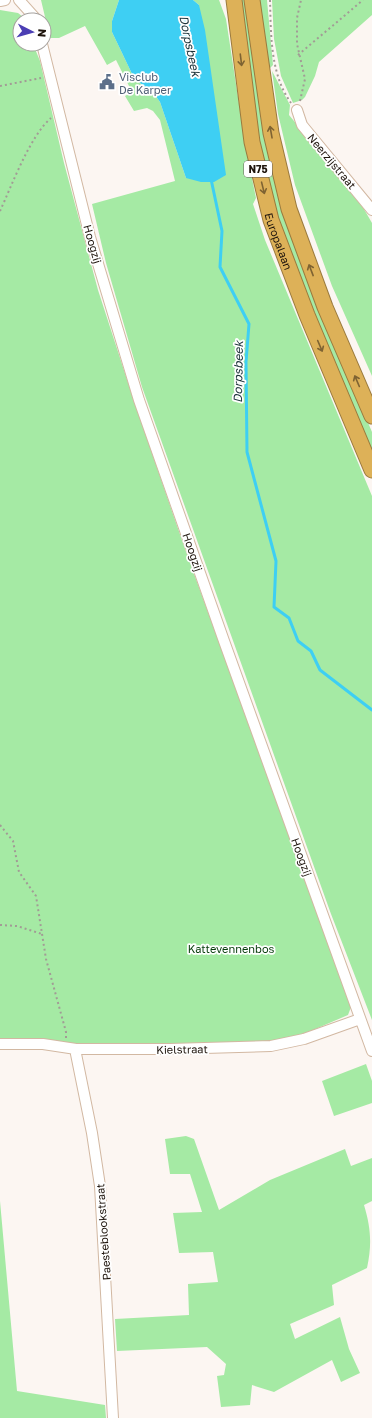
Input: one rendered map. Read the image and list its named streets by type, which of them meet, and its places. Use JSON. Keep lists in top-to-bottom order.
{
  "streets": {
    "highway": ["N75", "Europalaan"],
    "street": [
      "Neerzijstraat",
      "Hoogzij",
      "Kielstraat",
      "Paesteblookstraat"
    ]
  },
  "crossings": [
    ["Hoogzij", "Kielstraat"],
    ["Kielstraat", "Paesteblookstraat"]
  ],
  "water": ["Dorpsbeek"],
  "parks": ["Kattevennenbos"],
  "places": {
    "public building": ["Visclub De Karper"]
  },
  "north": "right"
}
